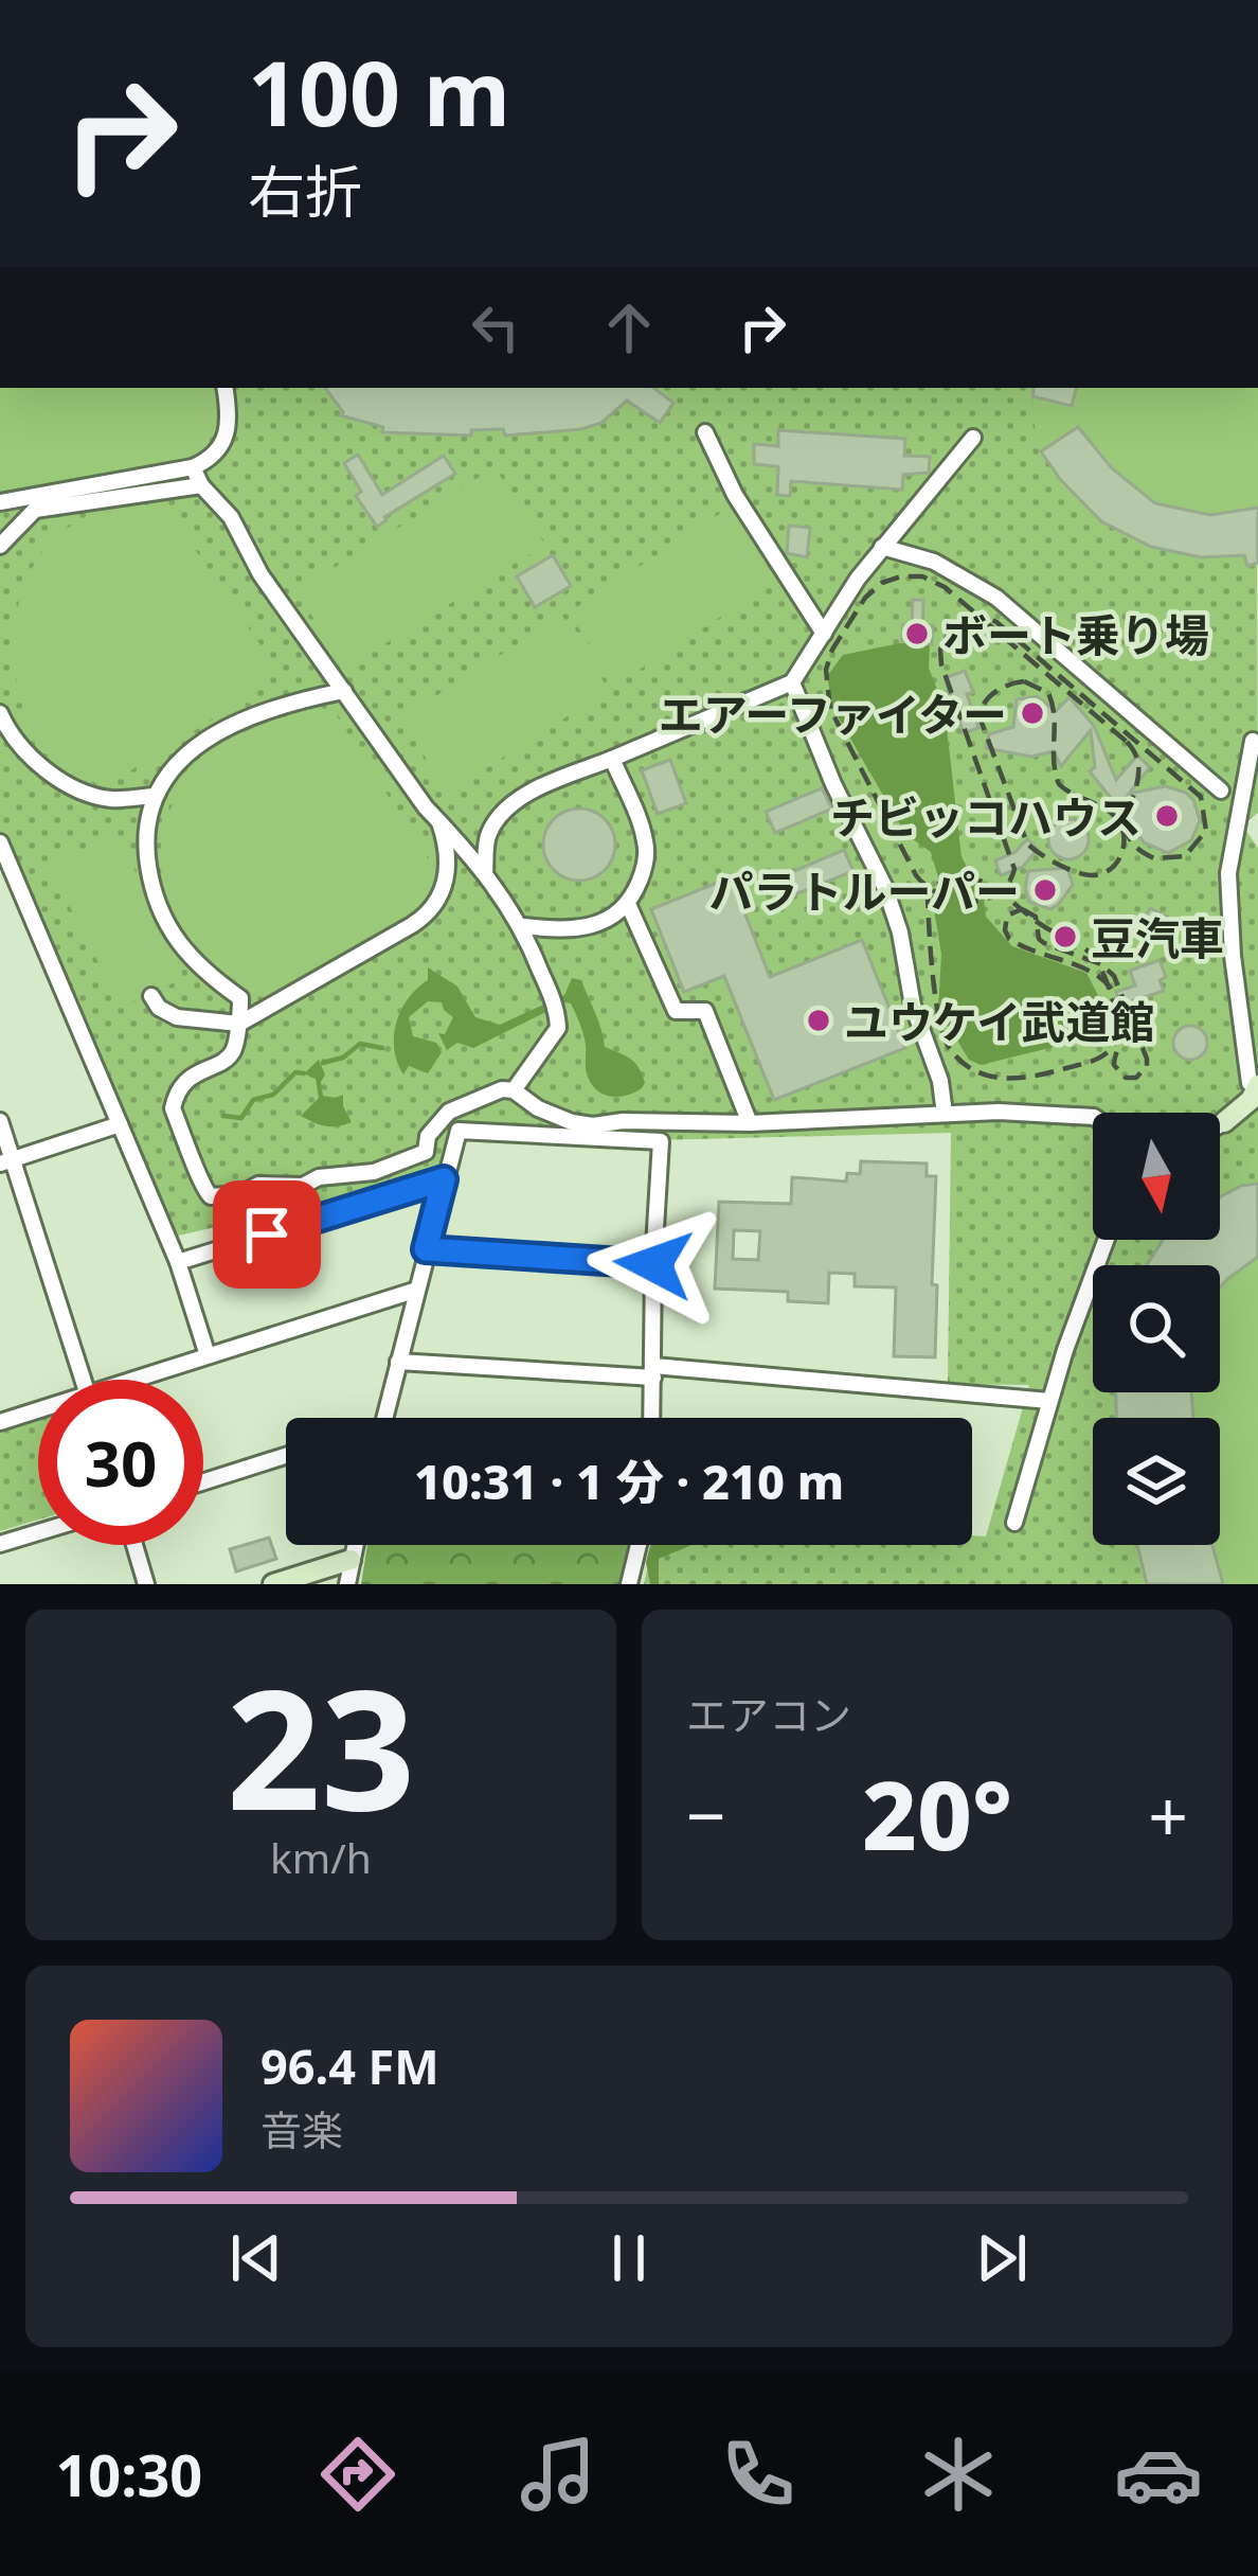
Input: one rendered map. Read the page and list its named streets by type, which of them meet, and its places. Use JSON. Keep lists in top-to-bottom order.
{
  "places": [
    "ボート乗り場",
    "エアーファイター",
    "チビッコハウス",
    "パラトルーパー",
    "豆汽車",
    "ユウケイ武道館"
  ],
  "north": "bottom",
  "page": {
    "turn": ["100 m", "右折"],
    "limit": "30",
    "trip": "10:31 · 1 分 · 210 m",
    "tile": [
      ["23", "km/h"],
      "エアコン"
    ],
    "heat": ["−", "20°", "+"],
    "song": ["96.4 FM", "音楽"],
    "tabs": "10:30"
  }
}
